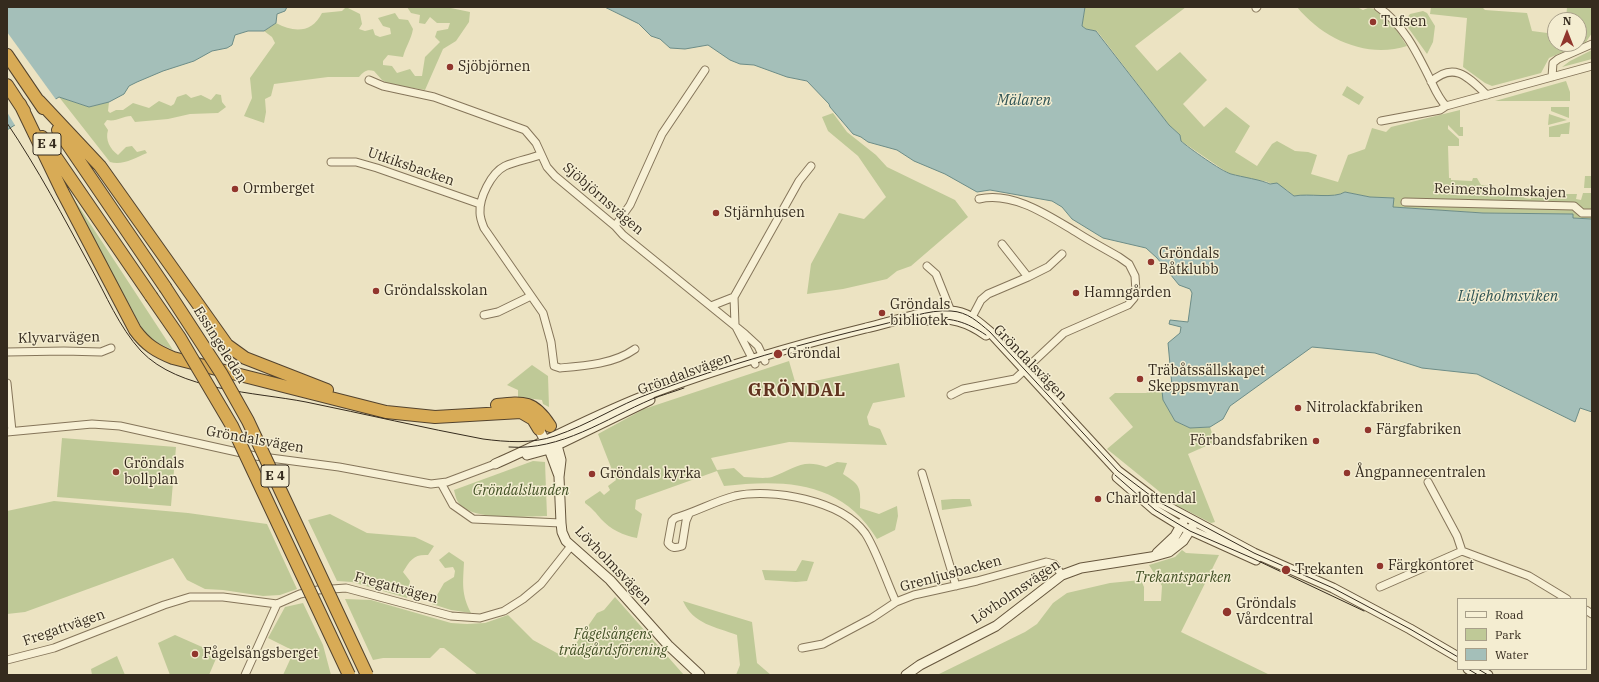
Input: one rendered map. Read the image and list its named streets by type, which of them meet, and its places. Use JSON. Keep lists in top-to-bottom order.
{
  "streets": {
    "highway": ["E 4", "Essingeleden"],
    "street": [
      "Utkiksbacken",
      "Reimersholmskajen",
      "Sjöbjörnsvägen",
      "Klyvarvägen",
      "Gröndalsvägen",
      "Lövholmsvägen",
      "Grenljusbacken",
      "Fregattvägen"
    ]
  },
  "crossings": [
    ["Sjöbjörnsvägen", "Gröndalsvägen"],
    ["Gröndalsvägen", "Lövholmsvägen"],
    ["Lövholmsvägen", "Grenljusbacken"],
    ["Lövholmsvägen", "Fregattvägen"]
  ],
  "districts": ["GRÖNDAL"],
  "water": ["Mälaren", "Liljeholmsviken"],
  "parks": ["Gröndalslunden", "Trekantsparken", "Fågelsångens trädgårdsförening"],
  "places": [
    "Tufsen",
    "Sjöbjörnen",
    "Ormberget",
    "Stjärnhusen",
    "Gröndals Båtklubb",
    "Gröndalsskolan",
    "Hamngården",
    "Gröndals bibliotek",
    "Gröndal",
    "Träbåtssällskapet Skeppsmyran",
    "Nitrolackfabriken",
    "Färgfabriken",
    "Förbandsfabriken",
    "Gröndals bollplan",
    "Ångpannecentralen",
    "Gröndals kyrka",
    "Charlottendal",
    "Färgkontoret",
    "Trekanten",
    "Gröndals Vårdcentral",
    "Fågelsångsberget"
  ],
  "legend": ["Road", "Park", "Water"],
  "north": "top"
}
